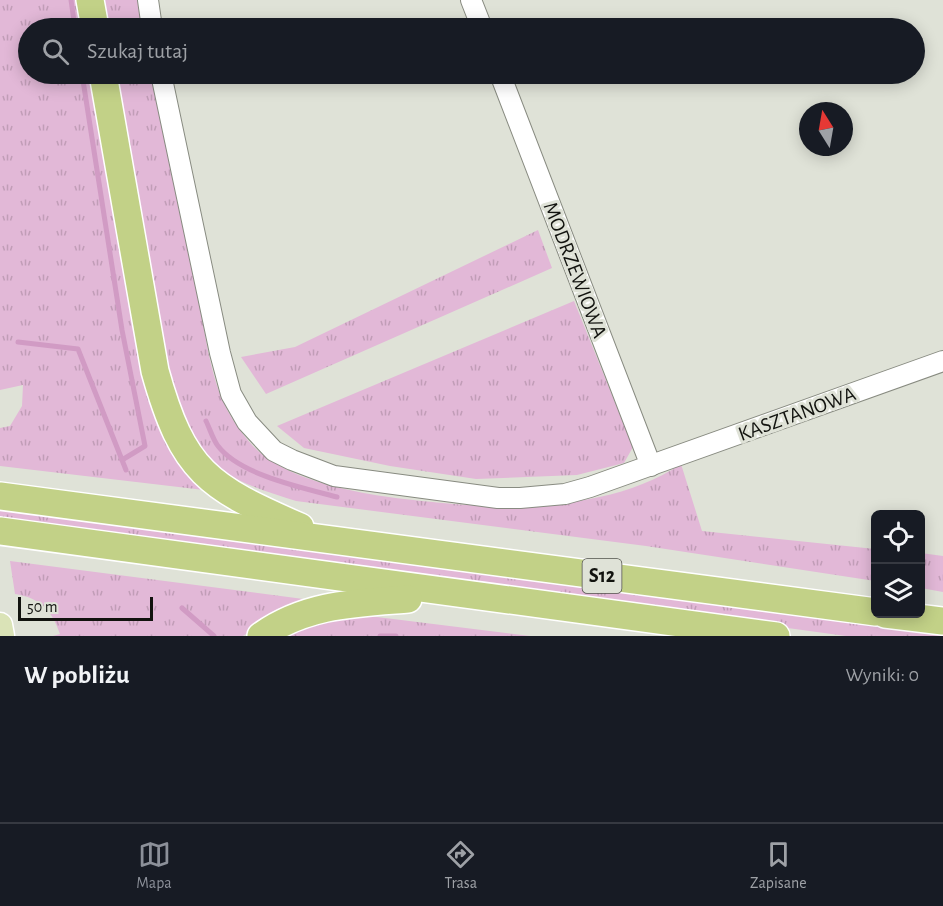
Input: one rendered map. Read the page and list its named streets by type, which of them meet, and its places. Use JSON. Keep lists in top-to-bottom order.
{
  "streets": {
    "highway": ["S12"],
    "street": ["MODRZEWIOWA", "KASZTANOWA"]
  },
  "crossings": [
    ["MODRZEWIOWA", "KASZTANOWA"]
  ],
  "scale_bar": "50 m",
  "north": "top",
  "page": {
    "search": "Szukaj tutaj",
    "scale": "50 m",
    "heading": ["W pobliżu", "Wyniki: 0"],
    "nav": ["Mapa", "Trasa", "Zapisane"]
  }
}
